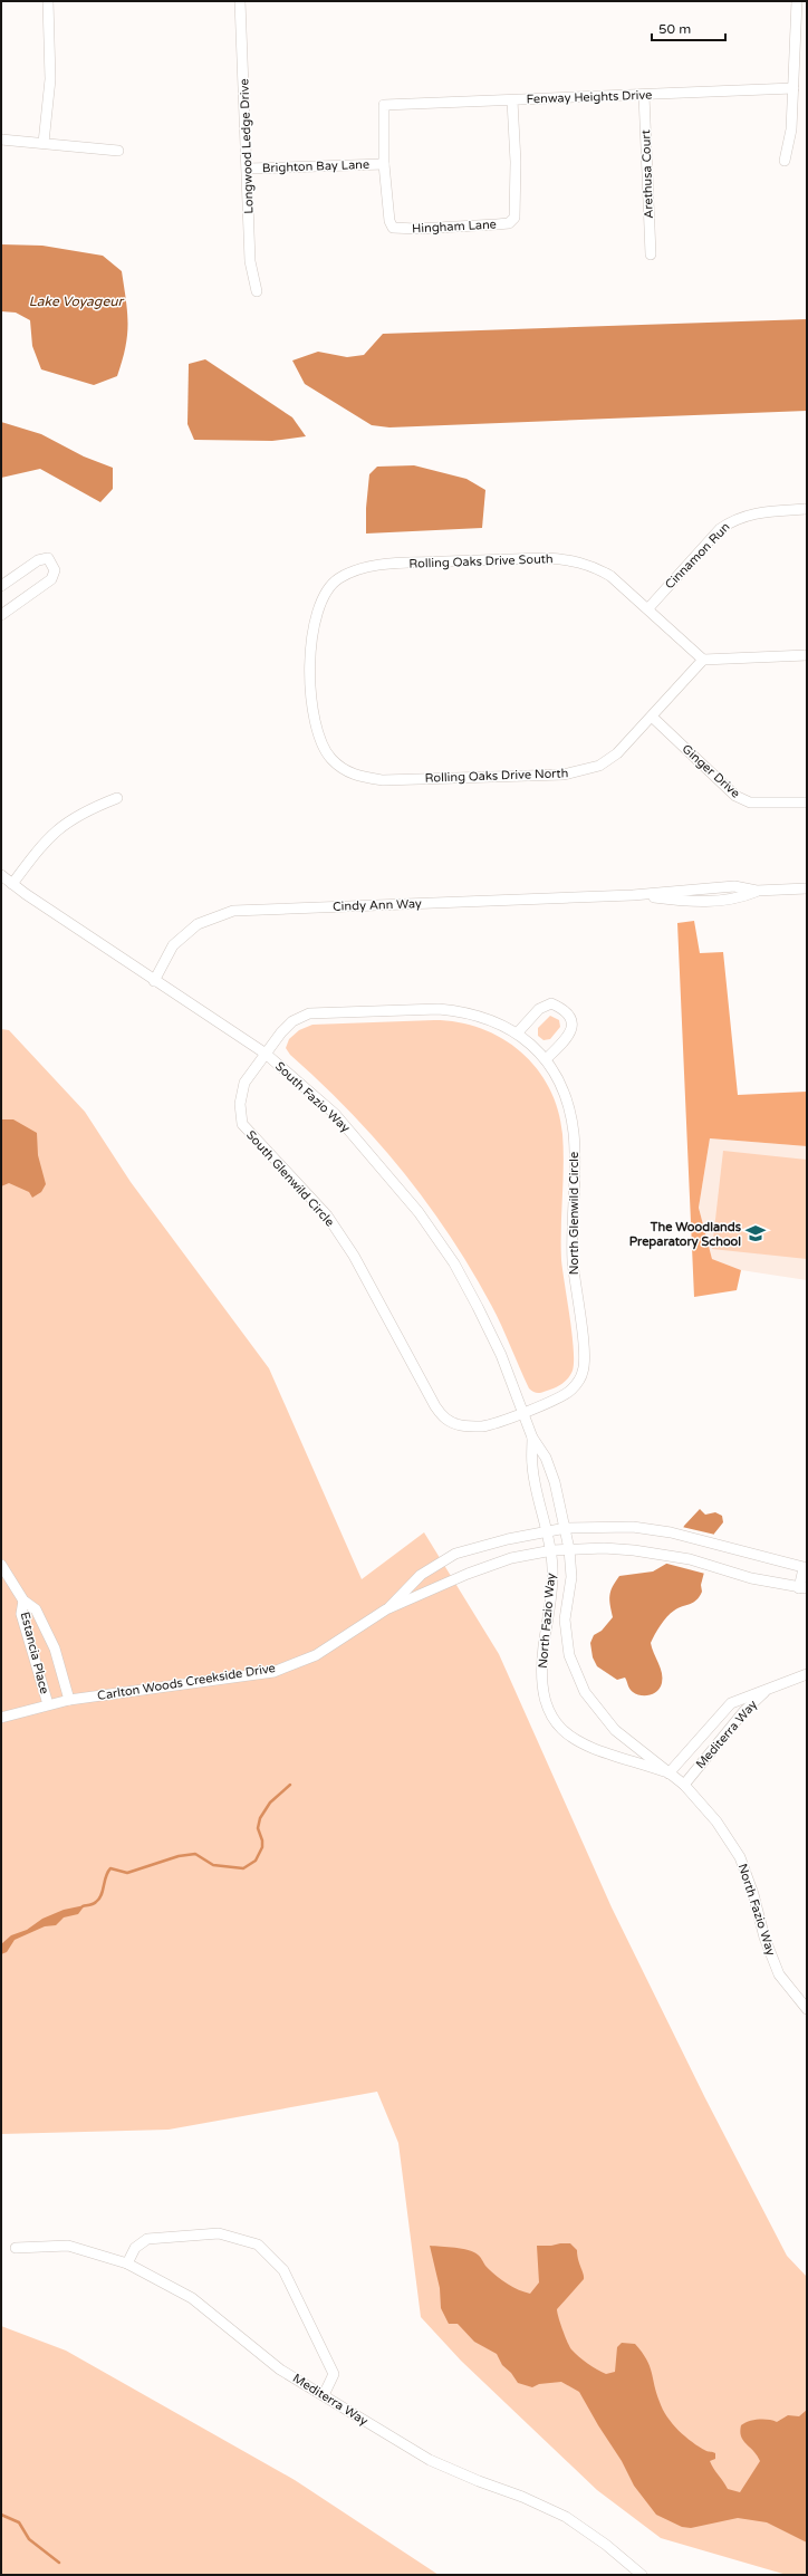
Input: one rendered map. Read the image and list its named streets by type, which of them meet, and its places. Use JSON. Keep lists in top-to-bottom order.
{
  "streets": {
    "street": [
      "Fenway Heights Drive",
      "Longwood Ledge Drive",
      "Brighton Bay Lane",
      "Arethusa Court",
      "Hingham Lane",
      "Cinnamon Run",
      "Rolling Oaks Drive South",
      "Ginger Drive",
      "Rolling Oaks Drive North",
      "Cindy Ann Way",
      "South Fazio Way",
      "South Glenwild Circle",
      "North Glenwild Circle",
      "North Fazio Way",
      "Estancia Place",
      "Carlton Woods Creekside Drive",
      "Mediterra Way"
    ]
  },
  "crossings": [
    ["Fenway Heights Drive", "Brighton Bay Lane"],
    ["Fenway Heights Drive", "Arethusa Court"],
    ["Fenway Heights Drive", "Hingham Lane"],
    ["Longwood Ledge Drive", "Brighton Bay Lane"],
    ["Brighton Bay Lane", "Hingham Lane"],
    ["Cinnamon Run", "Rolling Oaks Drive South"],
    ["Rolling Oaks Drive South", "Rolling Oaks Drive North"],
    ["Ginger Drive", "Rolling Oaks Drive North"],
    ["Cindy Ann Way", "South Fazio Way"],
    ["South Fazio Way", "South Glenwild Circle"],
    ["South Fazio Way", "North Glenwild Circle"],
    ["South Fazio Way", "North Fazio Way"],
    ["South Fazio Way", "Carlton Woods Creekside Drive"],
    ["South Glenwild Circle", "North Glenwild Circle"],
    ["North Fazio Way", "Carlton Woods Creekside Drive"],
    ["North Fazio Way", "Mediterra Way"],
    ["Estancia Place", "Carlton Woods Creekside Drive"]
  ],
  "water": ["Lake Voyageur"],
  "places": {
    "school or university": ["The Woodlands Preparatory School"]
  },
  "scale_bar": "50 m"
}
